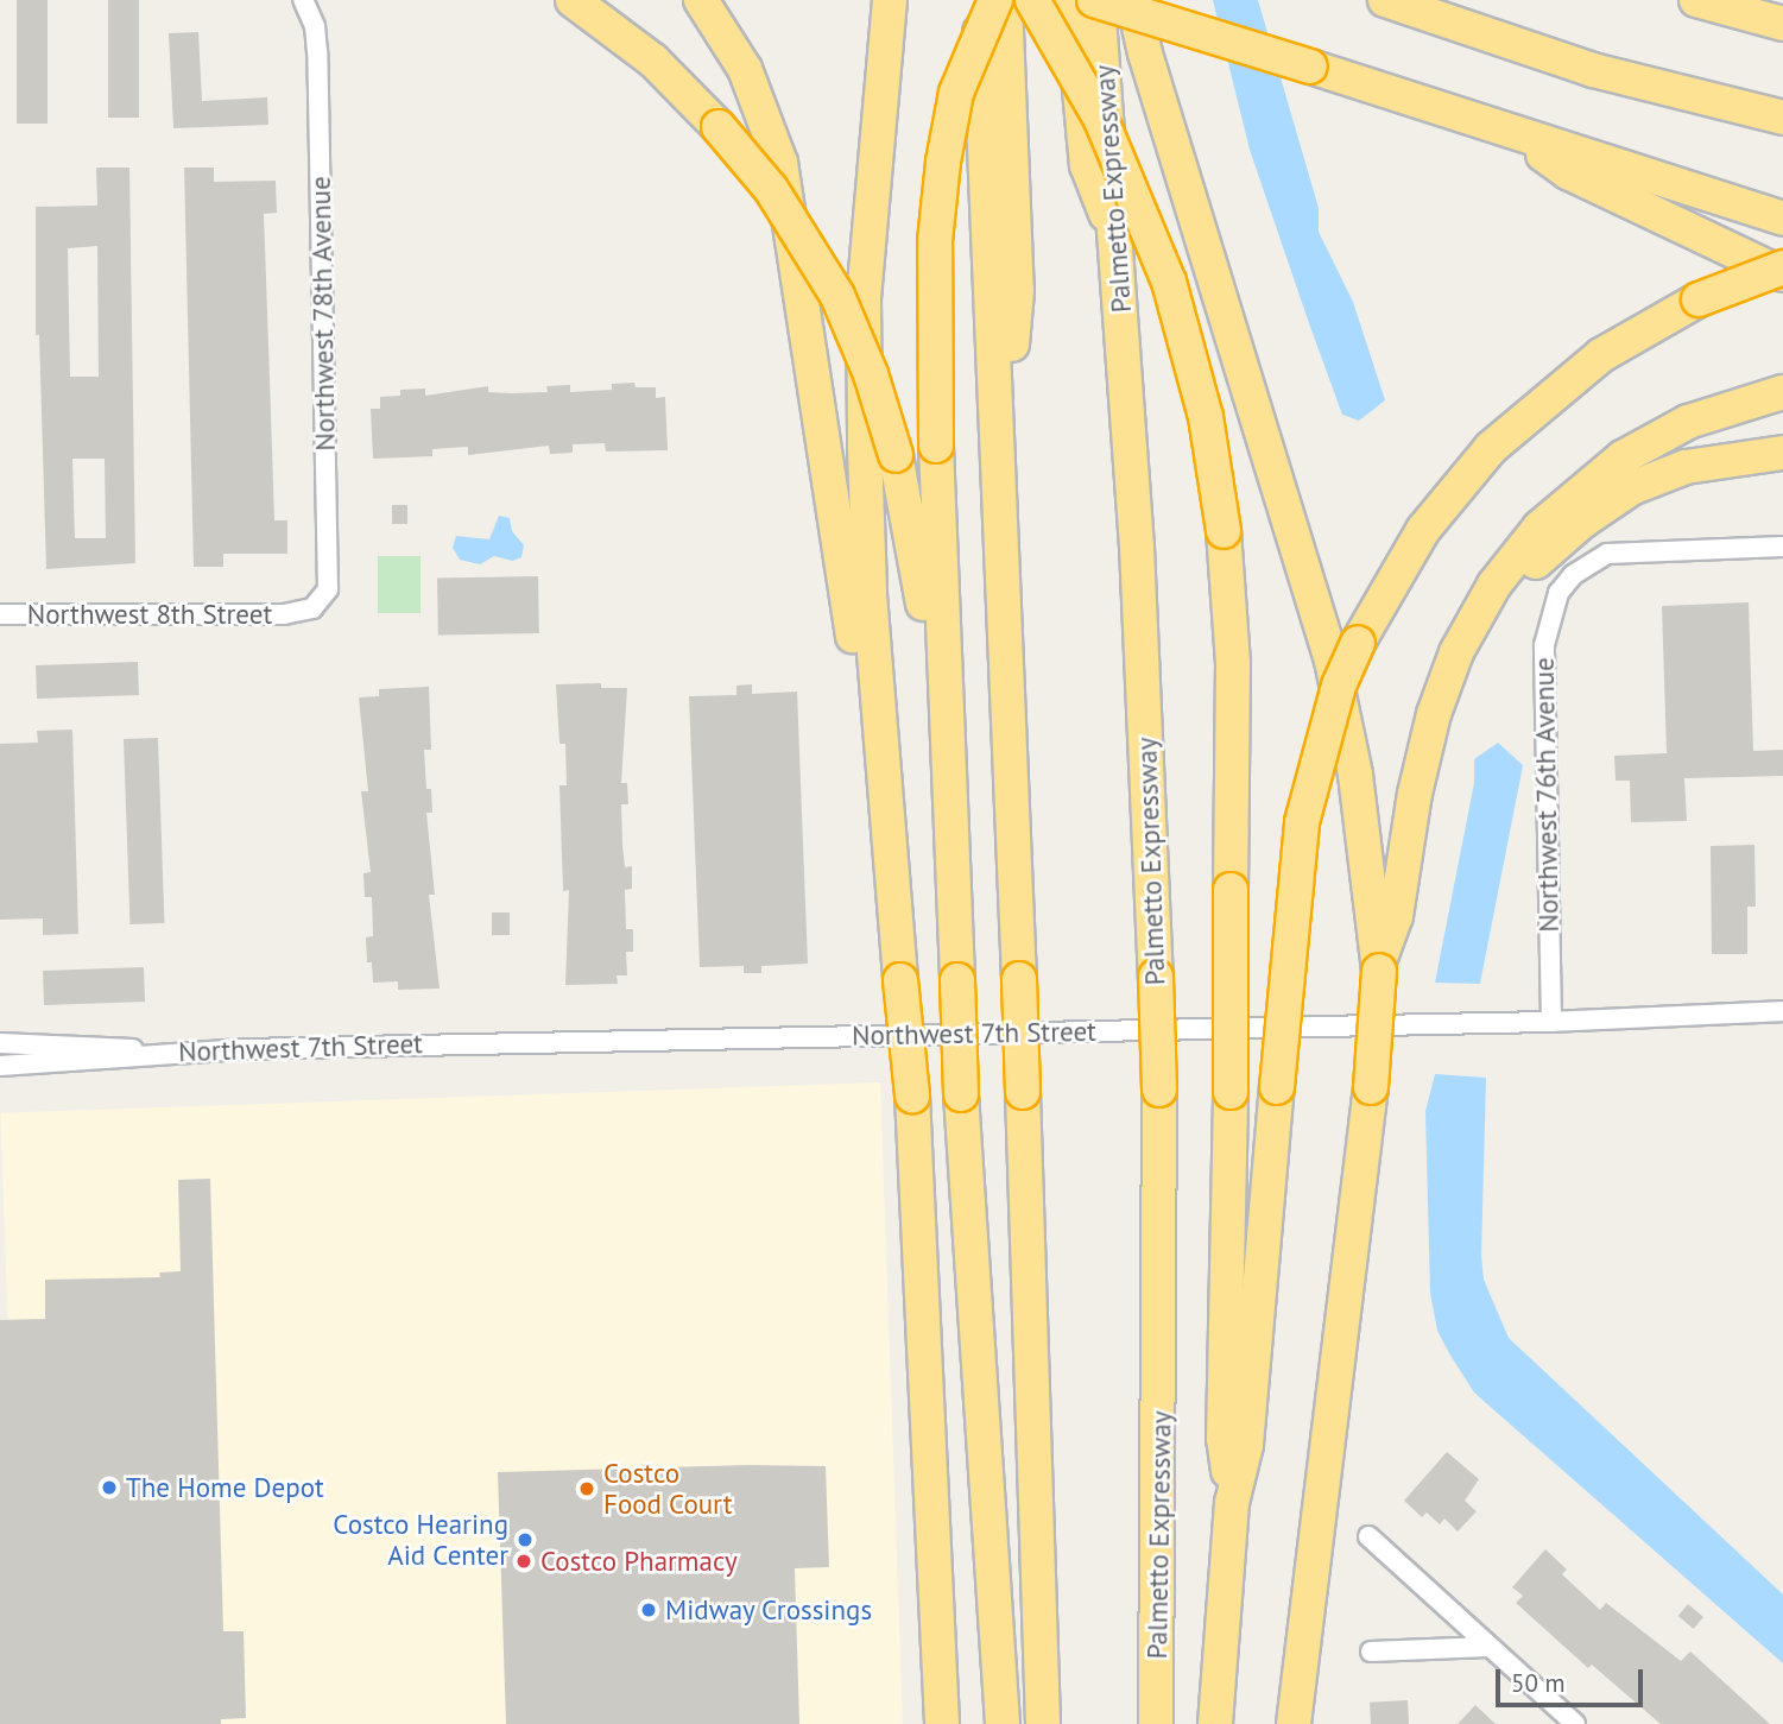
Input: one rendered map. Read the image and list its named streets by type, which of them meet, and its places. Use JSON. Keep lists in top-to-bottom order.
{
  "streets": {
    "highway": ["Palmetto Expressway"],
    "street": [
      "Northwest 78th Avenue",
      "Northwest 8th Street",
      "Northwest 76th Avenue",
      "Northwest 7th Street"
    ]
  },
  "crossings": [
    ["Northwest 78th Avenue", "Northwest 8th Street"],
    ["Northwest 76th Avenue", "Northwest 7th Street"]
  ],
  "places": [
    "The Home Depot",
    "Costco Food Court",
    "Costco Hearing Aid Center",
    "Costco Pharmacy",
    "Midway Crossings"
  ],
  "scale_bar": "50 m"
}
